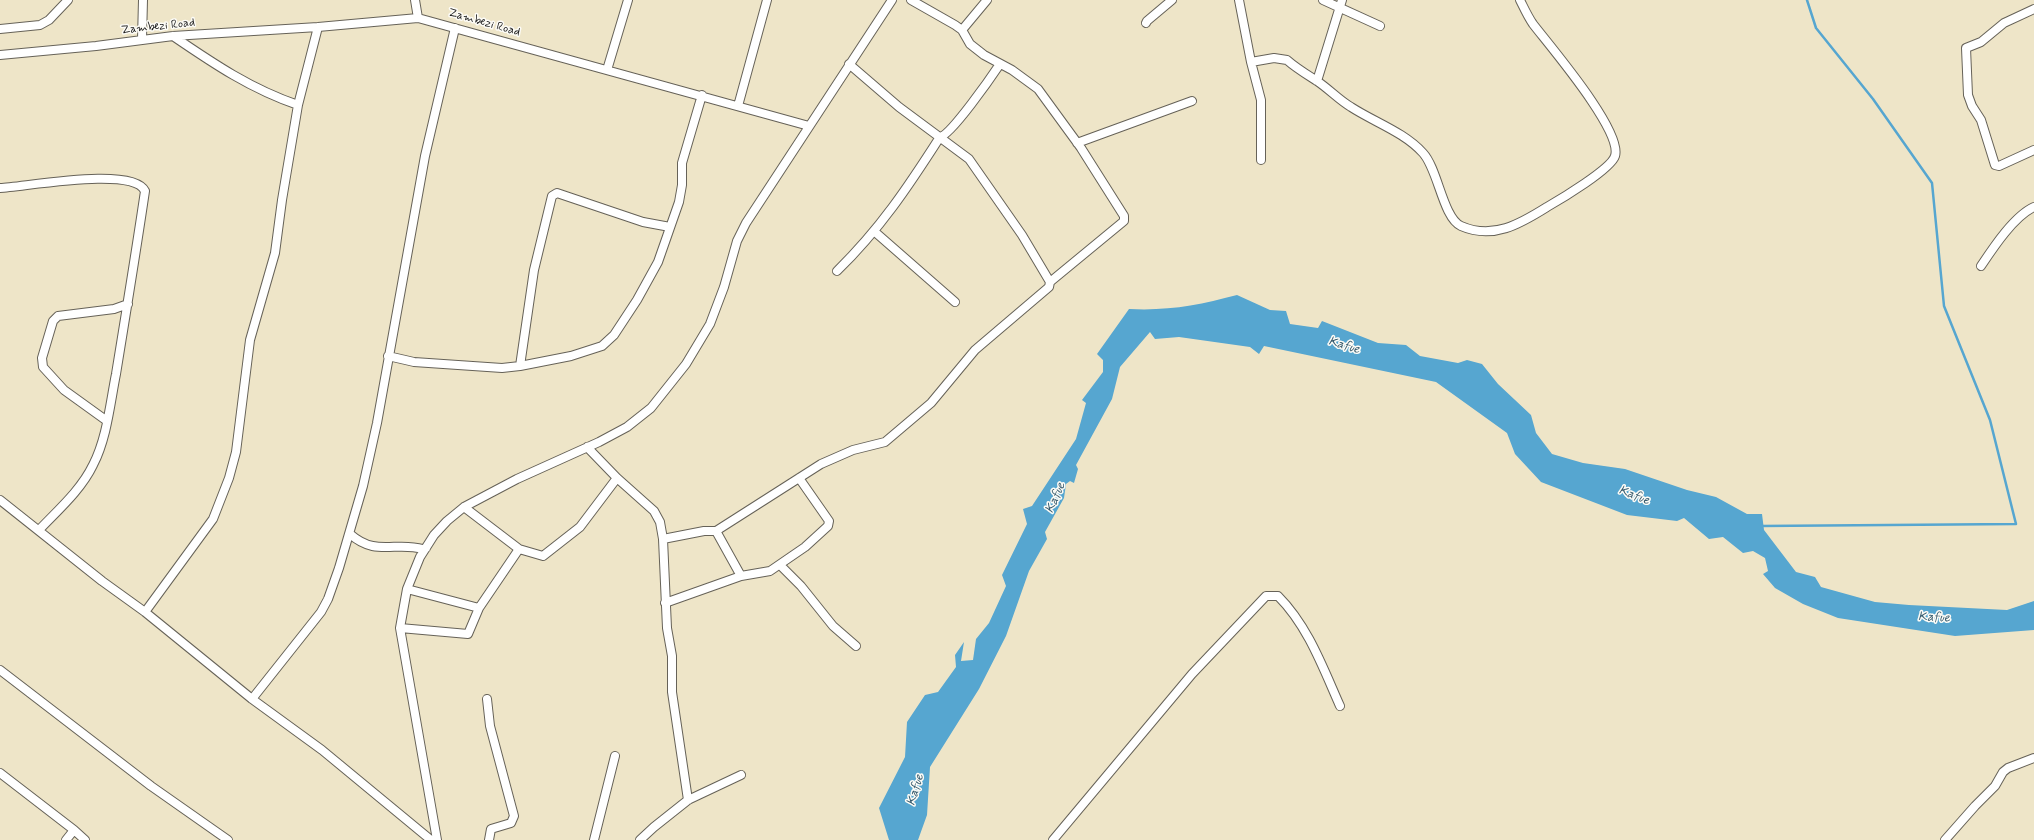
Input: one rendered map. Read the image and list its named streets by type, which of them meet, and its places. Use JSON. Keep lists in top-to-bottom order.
{
  "streets": {
    "street": ["Zambezi Road"]
  },
  "water": ["Kafue"]
}
